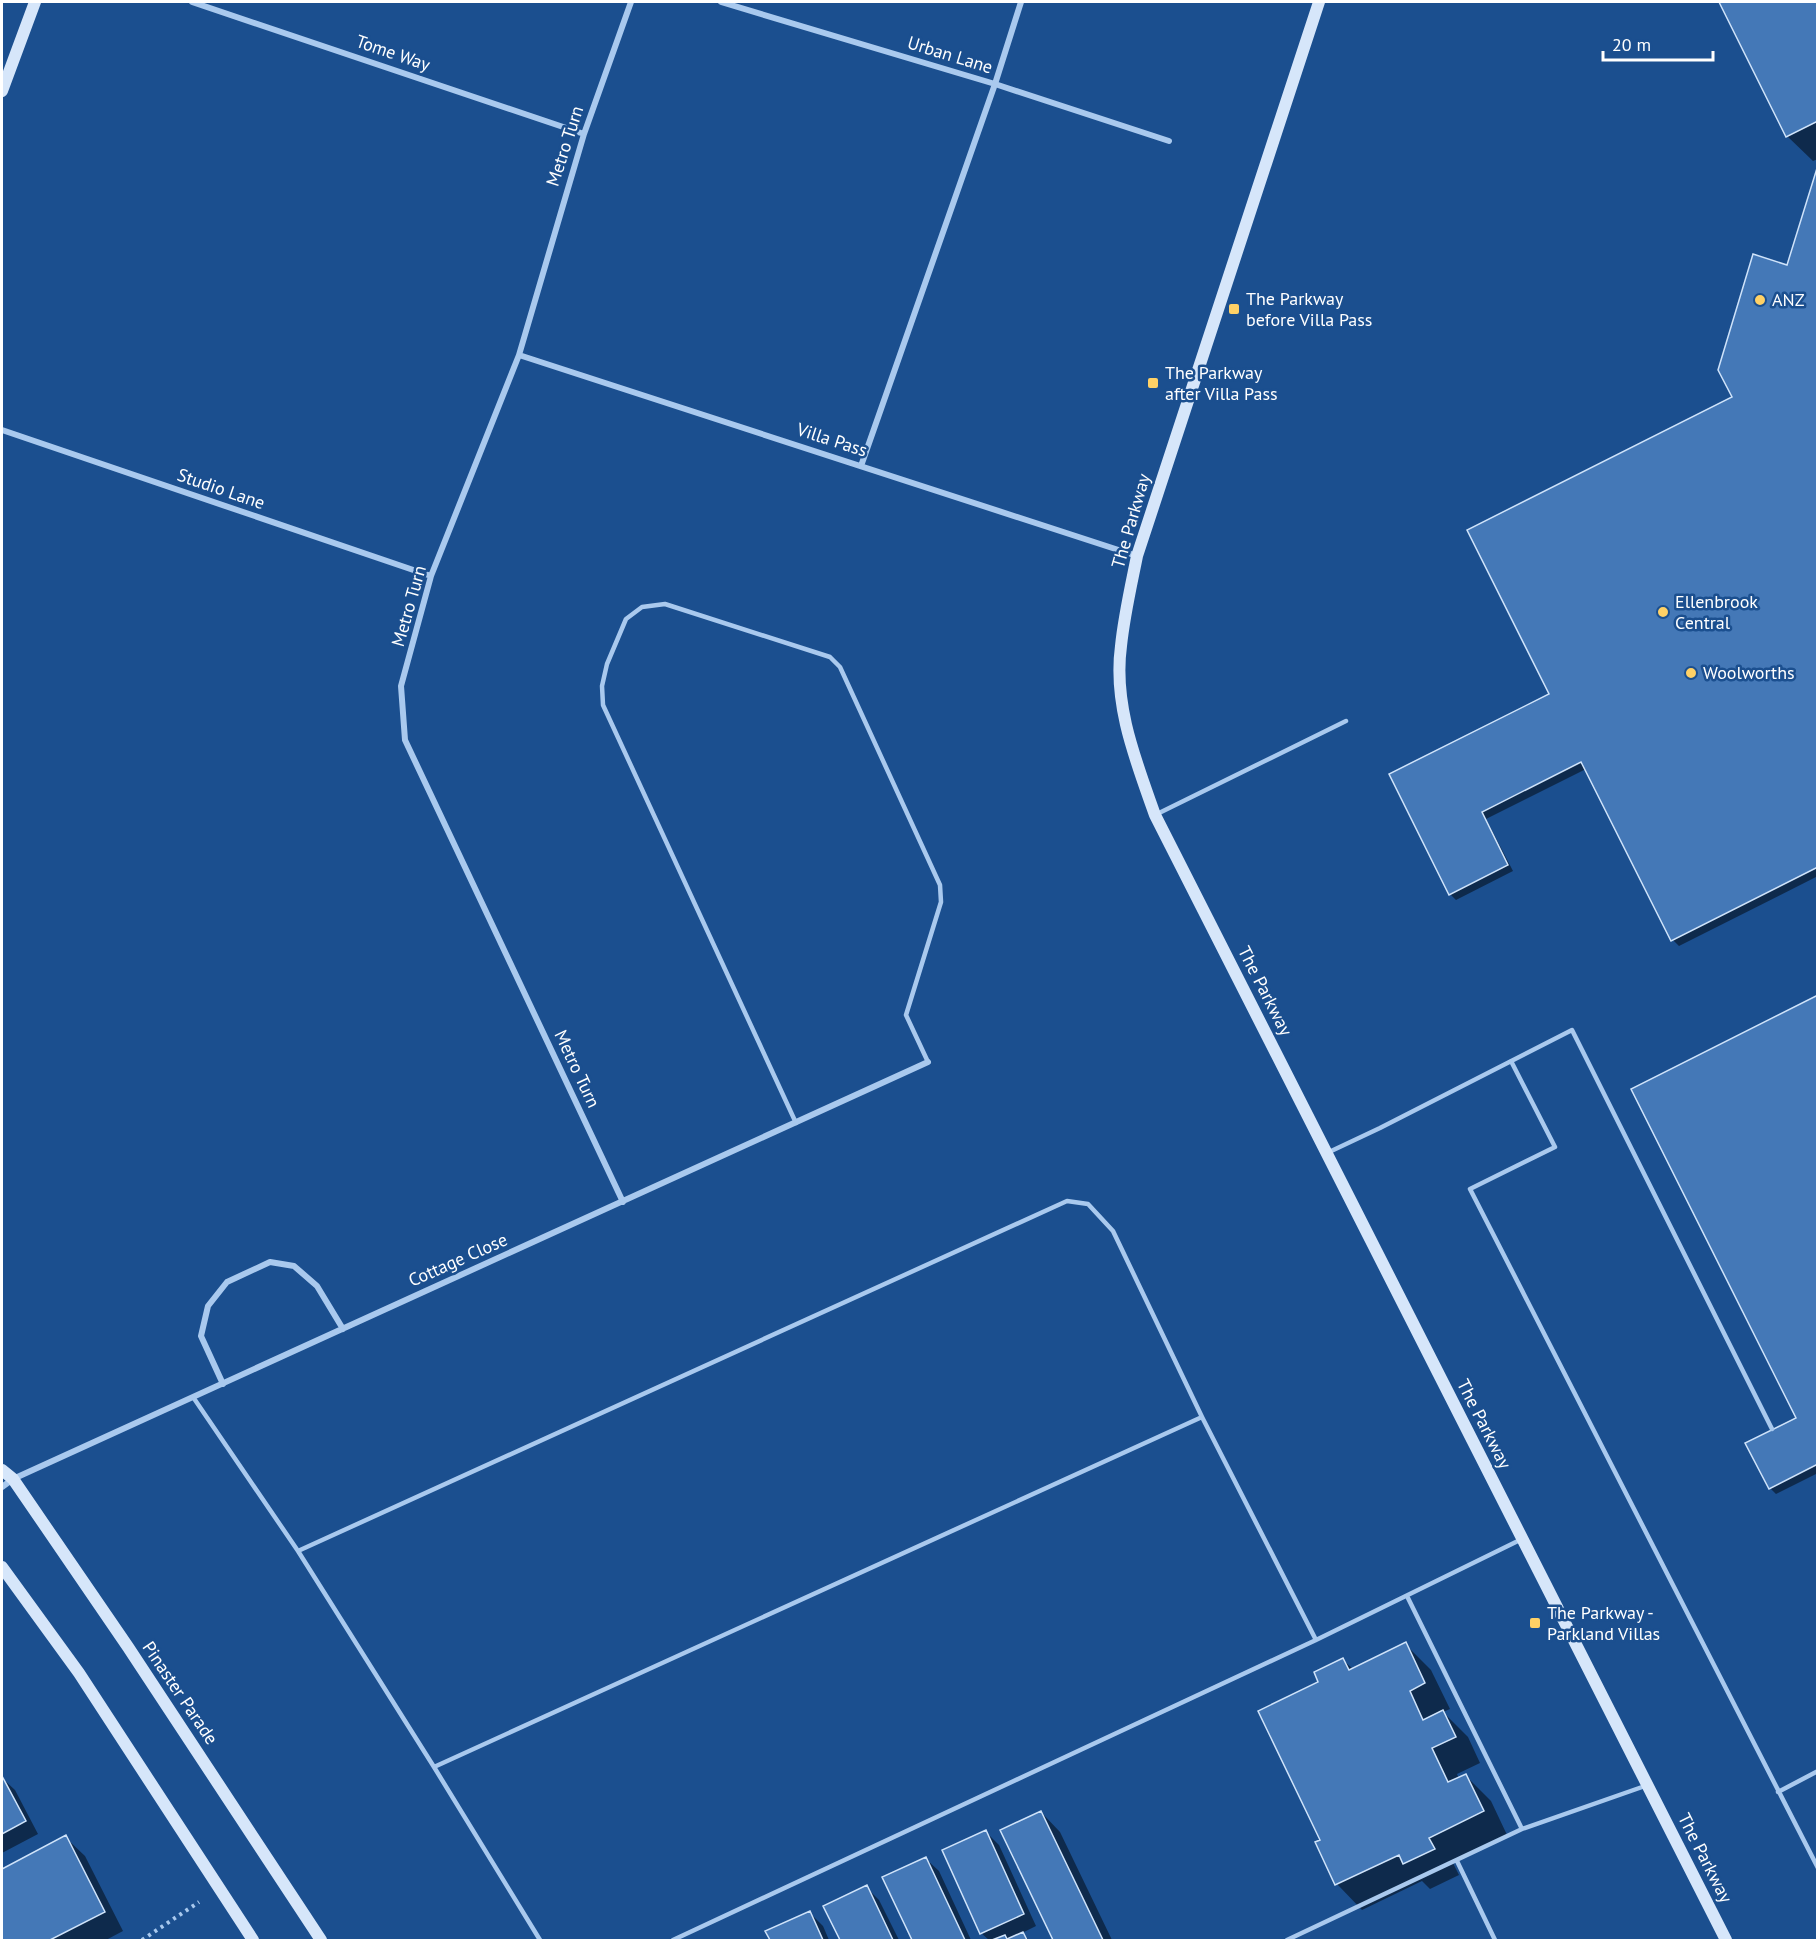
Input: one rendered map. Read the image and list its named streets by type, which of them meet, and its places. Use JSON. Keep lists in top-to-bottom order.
{
  "streets": {
    "street": [
      "Tome Way",
      "Urban Lane",
      "Metro Turn",
      "Villa Pass",
      "Studio Lane",
      "The Parkway",
      "Cottage Close",
      "Pinaster Parade"
    ]
  },
  "crossings": [
    ["Tome Way", "Metro Turn"],
    ["Metro Turn", "Villa Pass"],
    ["Metro Turn", "Studio Lane"],
    ["Metro Turn", "Cottage Close"],
    ["Villa Pass", "The Parkway"],
    ["Cottage Close", "Pinaster Parade"]
  ],
  "places": {
    "other": ["ANZ", "Ellenbrook Central", "Woolworths"],
    "transit": ["The Parkway before Villa Pass", "The Parkway after Villa Pass", "The Parkway - Parkland Villas"]
  },
  "scale_bar": "20 m"
}
